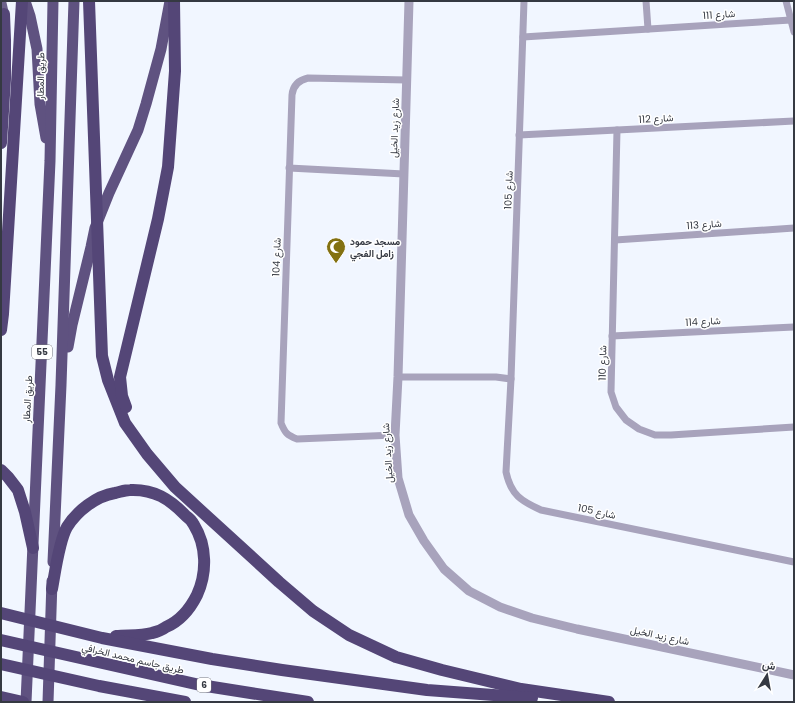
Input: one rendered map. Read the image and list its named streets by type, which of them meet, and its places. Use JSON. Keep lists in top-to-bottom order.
{
  "streets": {
    "highway": [
      "طريق المطار",
      "55",
      "طريق جاسم محمد الخرافي",
      "6"
    ],
    "street": [
      "شارع 111",
      "شارع 112",
      "شارع زيد الخيل",
      "شارع 105",
      "شارع 113",
      "شارع 104",
      "شارع 114",
      "شارع 110"
    ]
  },
  "crossings": [
    ["شارع 111", "شارع 105"],
    ["شارع 112", "شارع 105"],
    ["شارع 112", "شارع 110"],
    ["شارع زيد الخيل", "شارع 104"],
    ["شارع 113", "شارع 110"],
    ["شارع 114", "شارع 110"]
  ],
  "places": {
    "mosque": ["مسجد حمود زامل الفجي"]
  },
  "north": "top"
}
